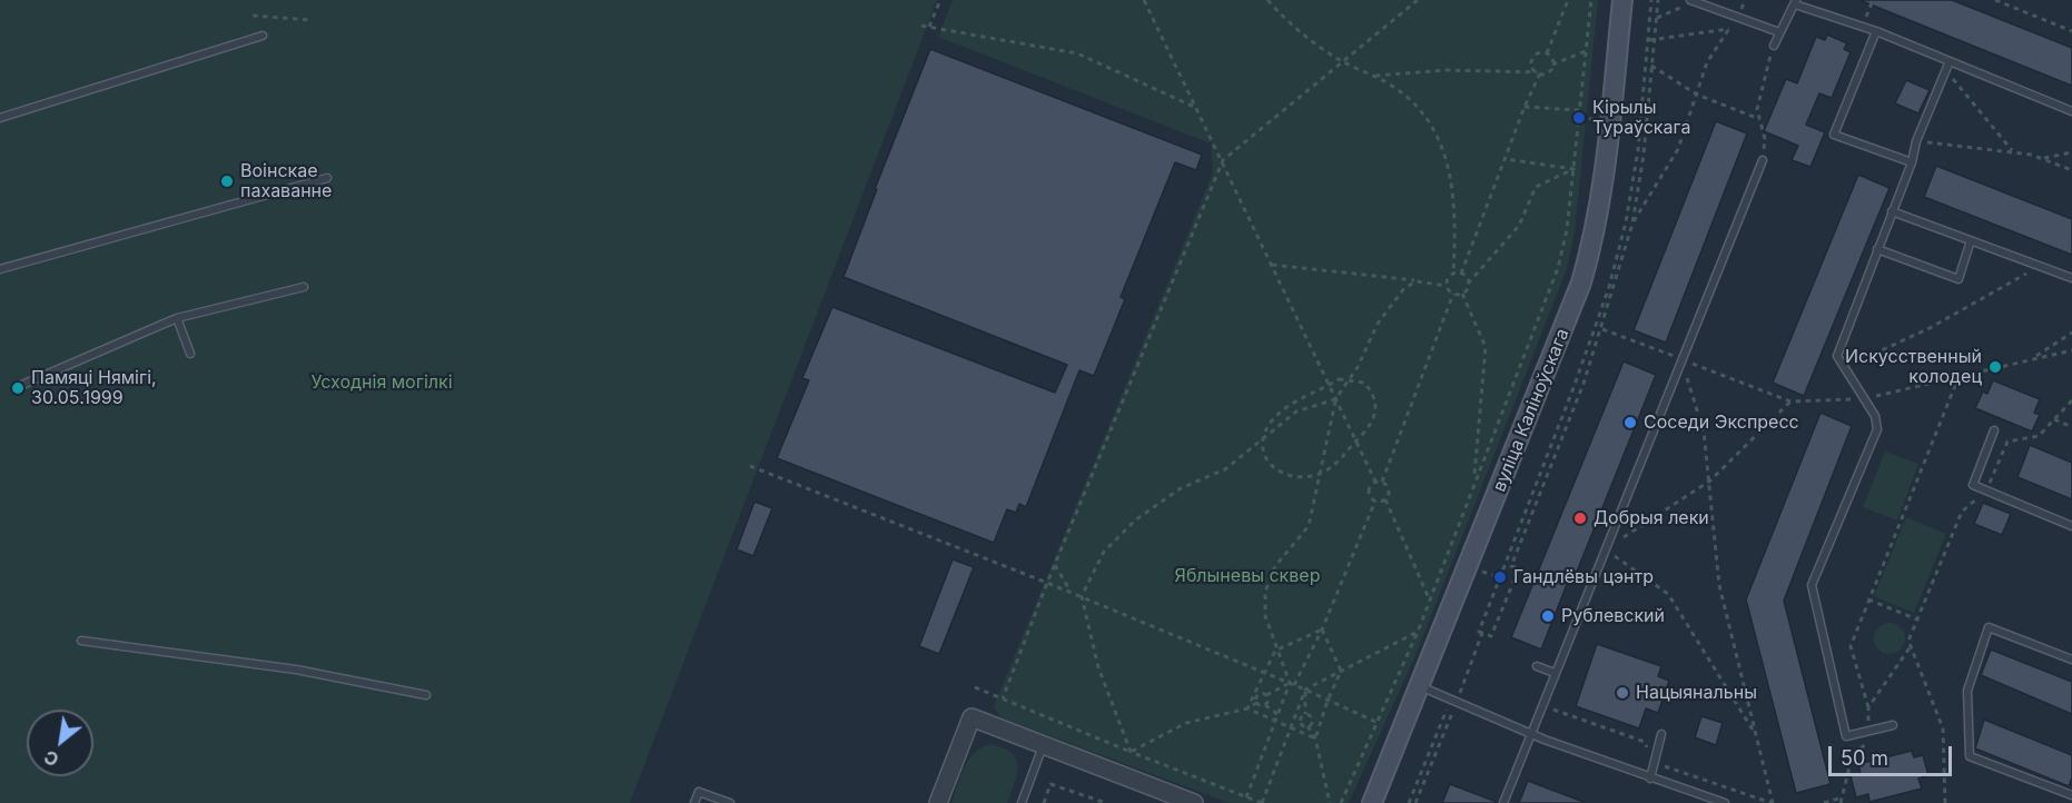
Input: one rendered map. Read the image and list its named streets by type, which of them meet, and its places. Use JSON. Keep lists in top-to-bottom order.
{
  "streets": {
    "main road": ["вуліца Каліноўскага"]
  },
  "parks": ["Усходнія могілкі", "Яблыневы сквер"],
  "places": [
    "Кірылы Тураўскага",
    "Воінскае пахаванне",
    "Искусственный колодец",
    "Памяці Нямігі, 30.05.1999",
    "Соседи Экспресс",
    "Добрыя леки",
    "Гандлёвы цэнтр",
    "Рублевский",
    "Нацыянальны"
  ],
  "scale_bar": "50 m",
  "north": "bottom left"
}
